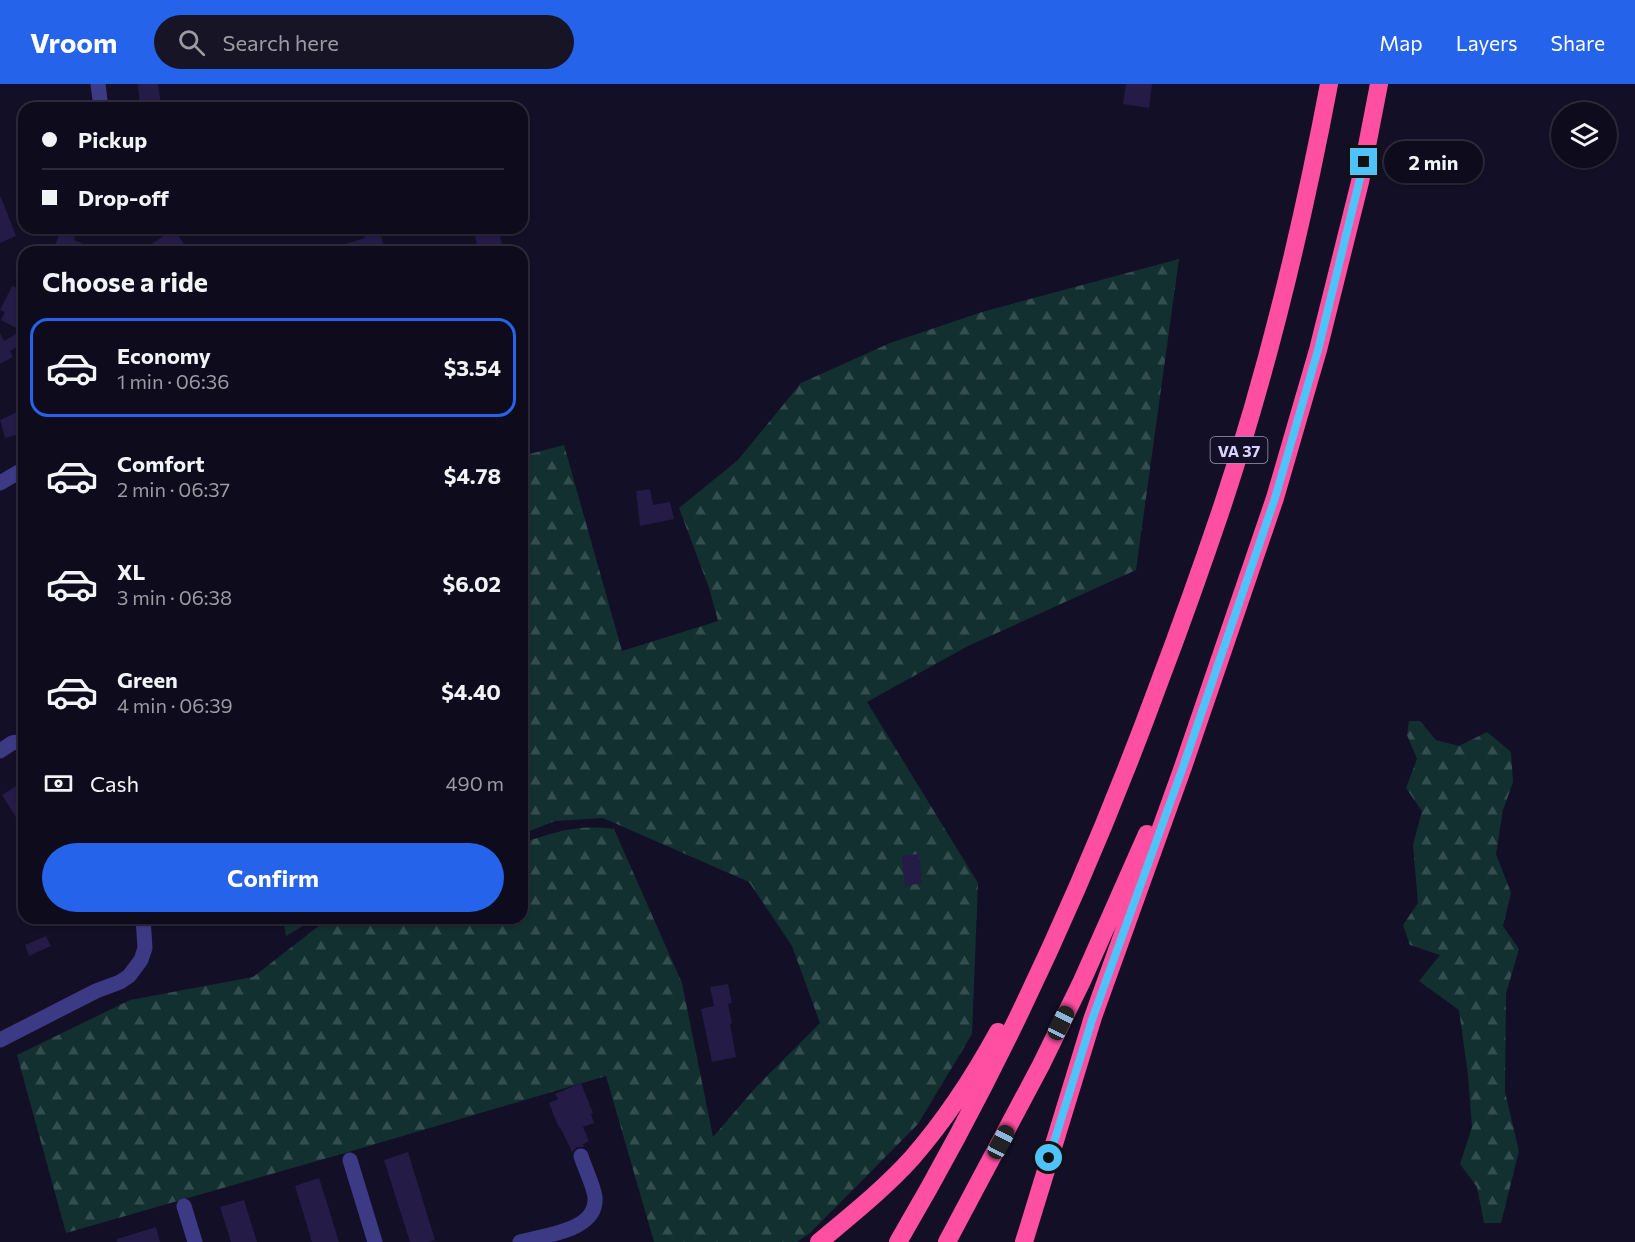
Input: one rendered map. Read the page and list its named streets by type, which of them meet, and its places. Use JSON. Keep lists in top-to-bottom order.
{
  "streets": {
    "highway": ["VA 37"]
  },
  "page": {
    "header": "Vroom",
    "search": "Search here",
    "nav": ["Map", "Layers", "Share"],
    "banner": ["Pickup", "Drop-off"],
    "bubble": "2 min",
    "heading": "Choose a ride",
    "list": [
      {
        "name": "Economy",
        "note": "1 min · 06:36",
        "value": "$3.54"
      },
      {
        "name": "Comfort",
        "note": "2 min · 06:37",
        "value": "$4.78"
      },
      {
        "name": "XL",
        "note": "3 min · 06:38",
        "value": "$6.02"
      },
      {
        "name": "Green",
        "note": "4 min · 06:39",
        "value": "$4.40"
      }
    ],
    "pay": ["Cash", "490 m"],
    "buttons": "Confirm"
  }
}
